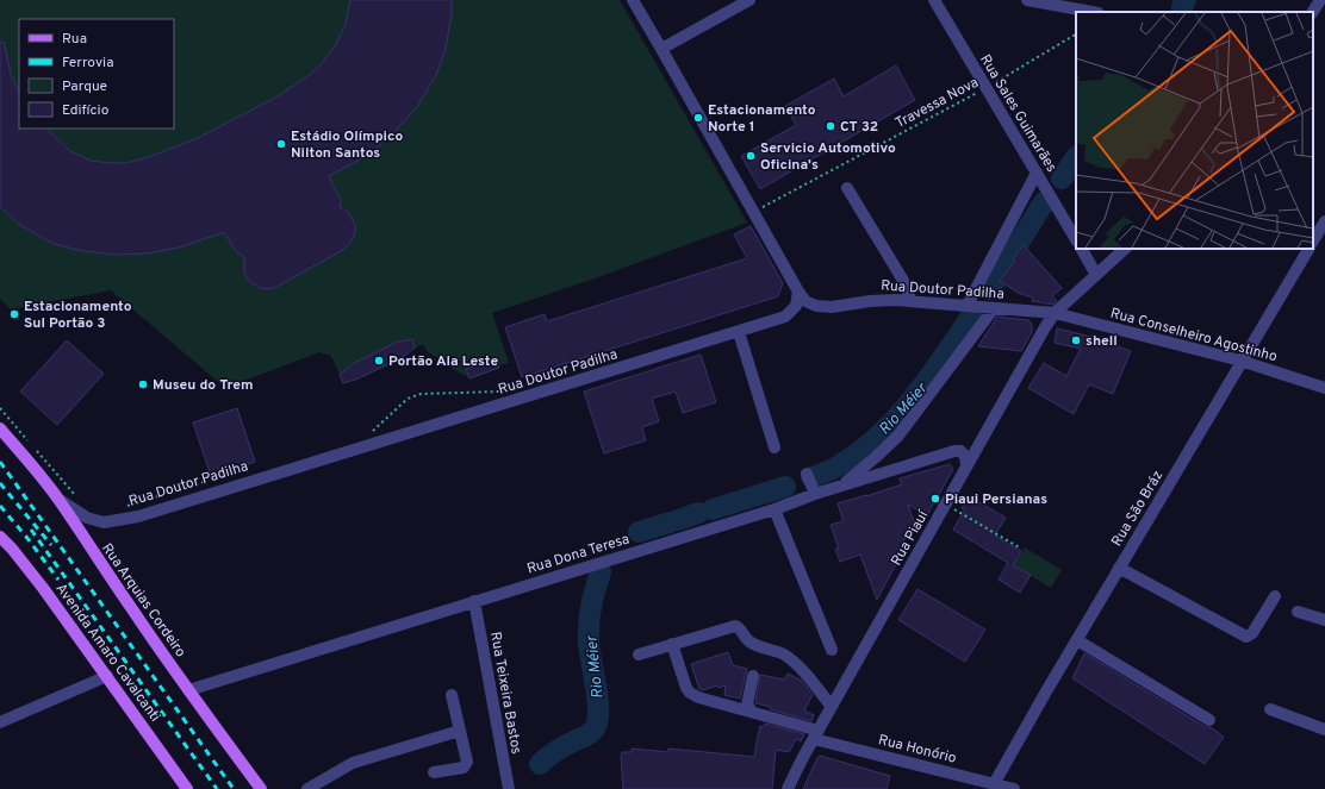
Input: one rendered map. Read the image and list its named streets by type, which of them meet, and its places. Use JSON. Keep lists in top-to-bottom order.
{
  "streets": {
    "main road": ["Rua Arquias Cordeiro", "Avenida Amaro Cavalcanti"],
    "street": [
      "Rua Sales Guimarães",
      "Rua Doutor Padilha",
      "Rua Conselheiro Agostinho",
      "Rua São Bráz",
      "Rua Piauí",
      "Rua Dona Teresa",
      "Rua Teixeira Bastos",
      "Rua Honório"
    ],
    "path": ["Travessa Nova"]
  },
  "crossings": [
    ["Travessa Nova", "Rua Sales Guimarães"],
    ["Rua Doutor Padilha", "Rua Conselheiro Agostinho"],
    ["Rua Doutor Padilha", "Rua Piauí"],
    ["Rua Doutor Padilha", "Rua Arquias Cordeiro"],
    ["Rua Conselheiro Agostinho", "Rua São Bráz"],
    ["Rua Conselheiro Agostinho", "Rua Piauí"],
    ["Rua São Bráz", "Rua Honório"],
    ["Rua Piauí", "Rua Dona Teresa"],
    ["Rua Piauí", "Rua Honório"],
    ["Rua Dona Teresa", "Rua Arquias Cordeiro"],
    ["Rua Dona Teresa", "Rua Teixeira Bastos"]
  ],
  "water": ["Rio Méier"],
  "places": [
    "Estacionamento Norte 1",
    "CT 32",
    "Estádio Olímpico Nilton Santos",
    "Servicio Automotivo Oficina's",
    "Estacionamento Sul Portão 3",
    "shell",
    "Portão Ala Leste",
    "Museu do Trem",
    "Piaui Persianas"
  ],
  "legend": [
    "Rua",
    "Ferrovia",
    "Parque",
    "Edifício"
  ]
}
